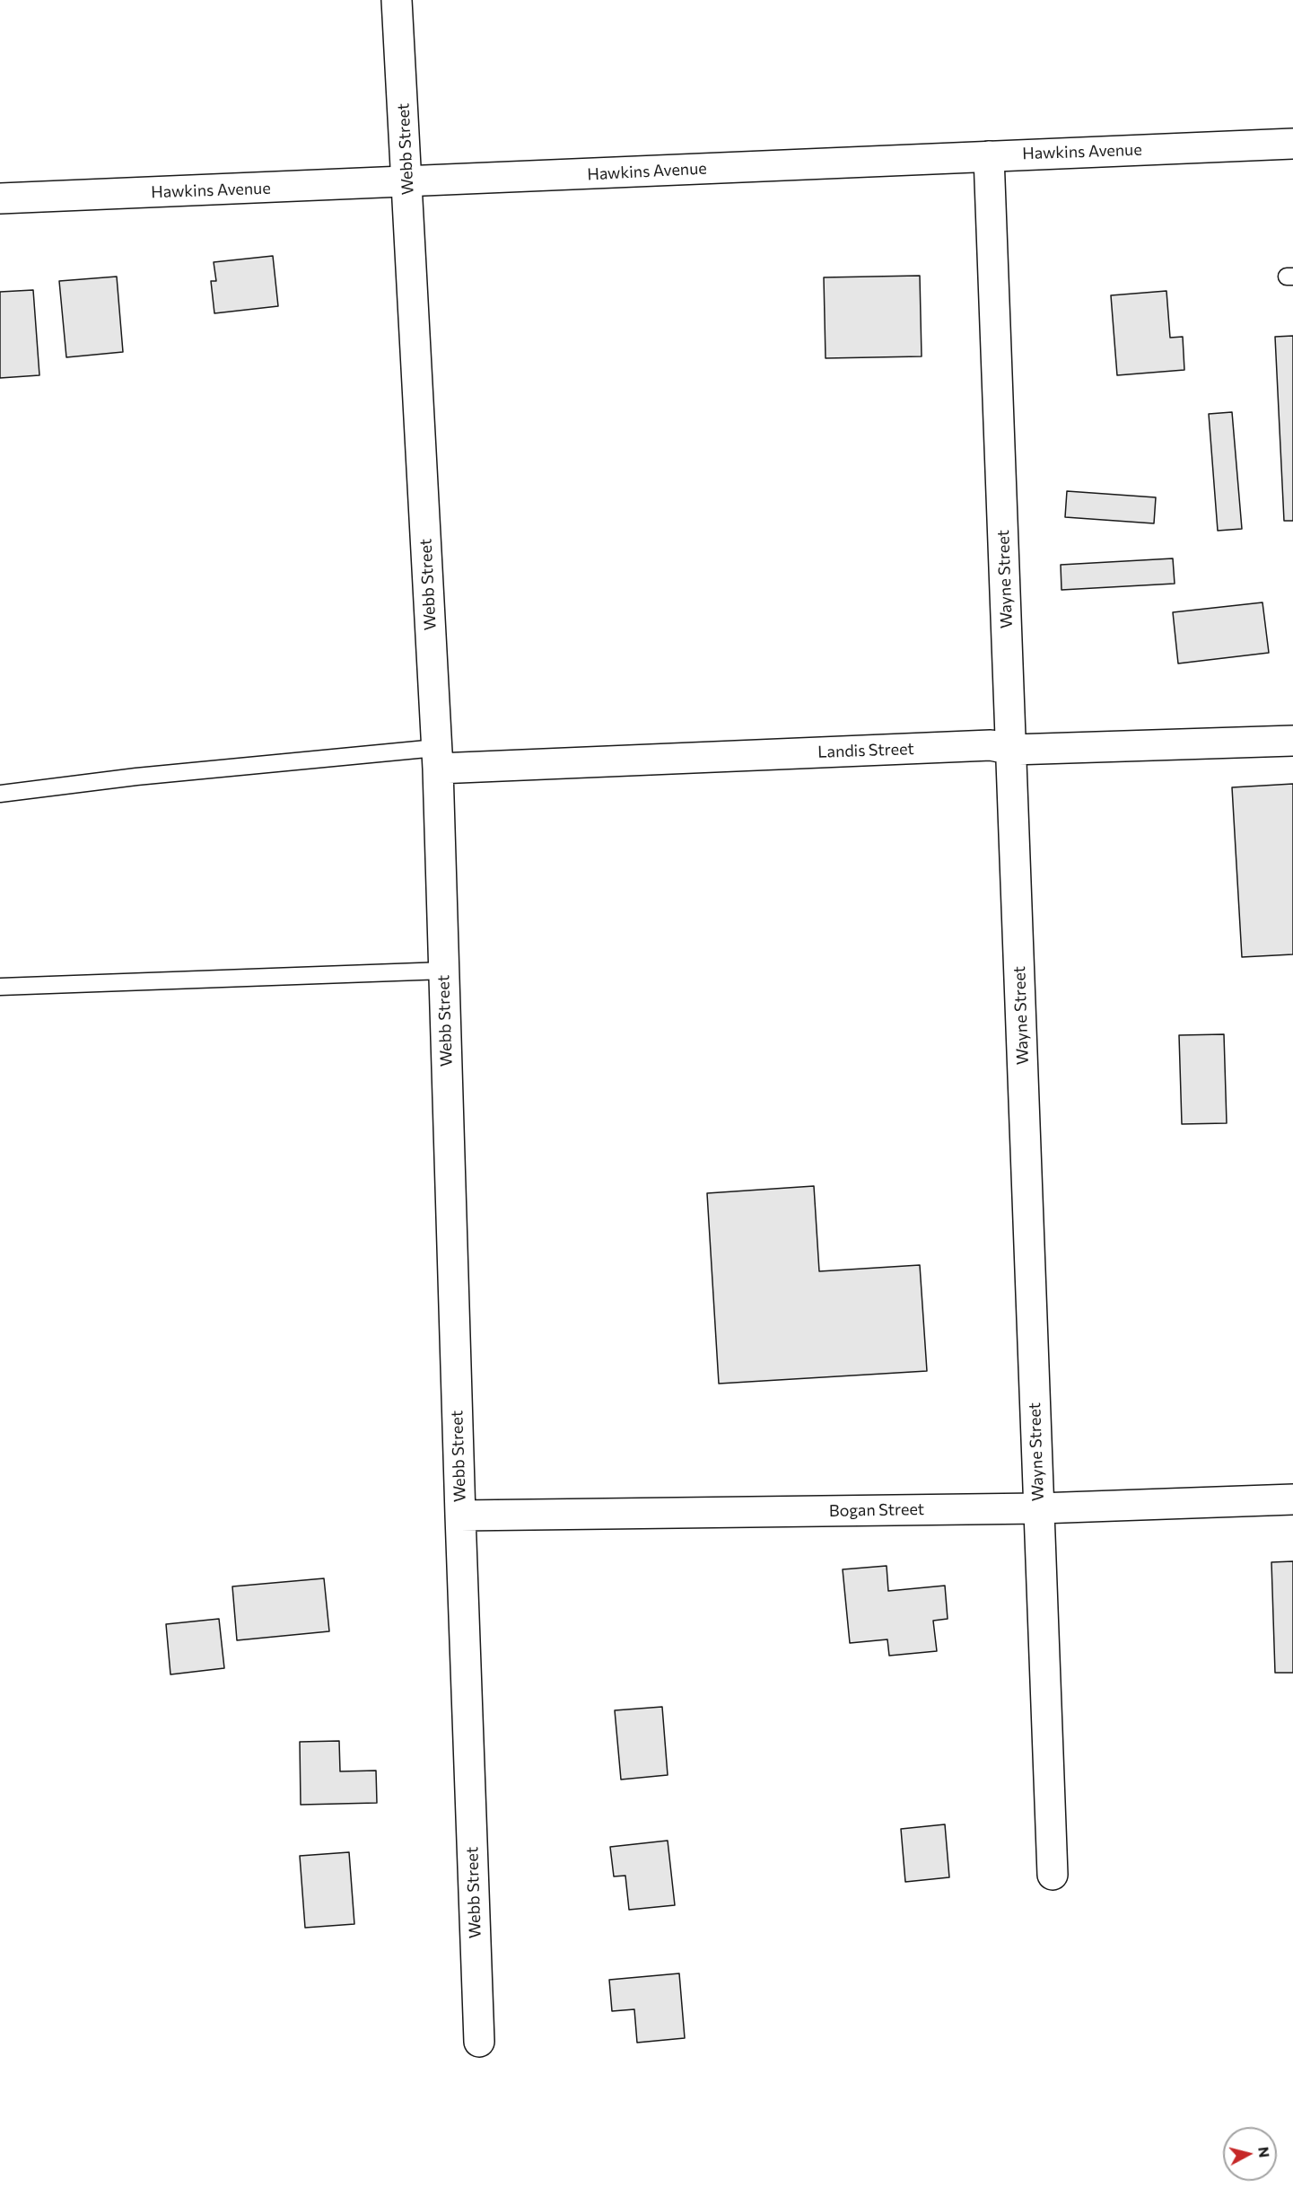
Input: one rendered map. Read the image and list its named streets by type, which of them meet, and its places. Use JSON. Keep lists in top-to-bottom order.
{
  "streets": {
    "street": [
      "Webb Street",
      "Hawkins Avenue",
      "Wayne Street",
      "Landis Street",
      "Bogan Street"
    ]
  },
  "crossings": [
    ["Webb Street", "Hawkins Avenue"],
    ["Webb Street", "Landis Street"],
    ["Webb Street", "Bogan Street"],
    ["Hawkins Avenue", "Wayne Street"],
    ["Wayne Street", "Landis Street"],
    ["Wayne Street", "Bogan Street"]
  ],
  "north": "right"
}
